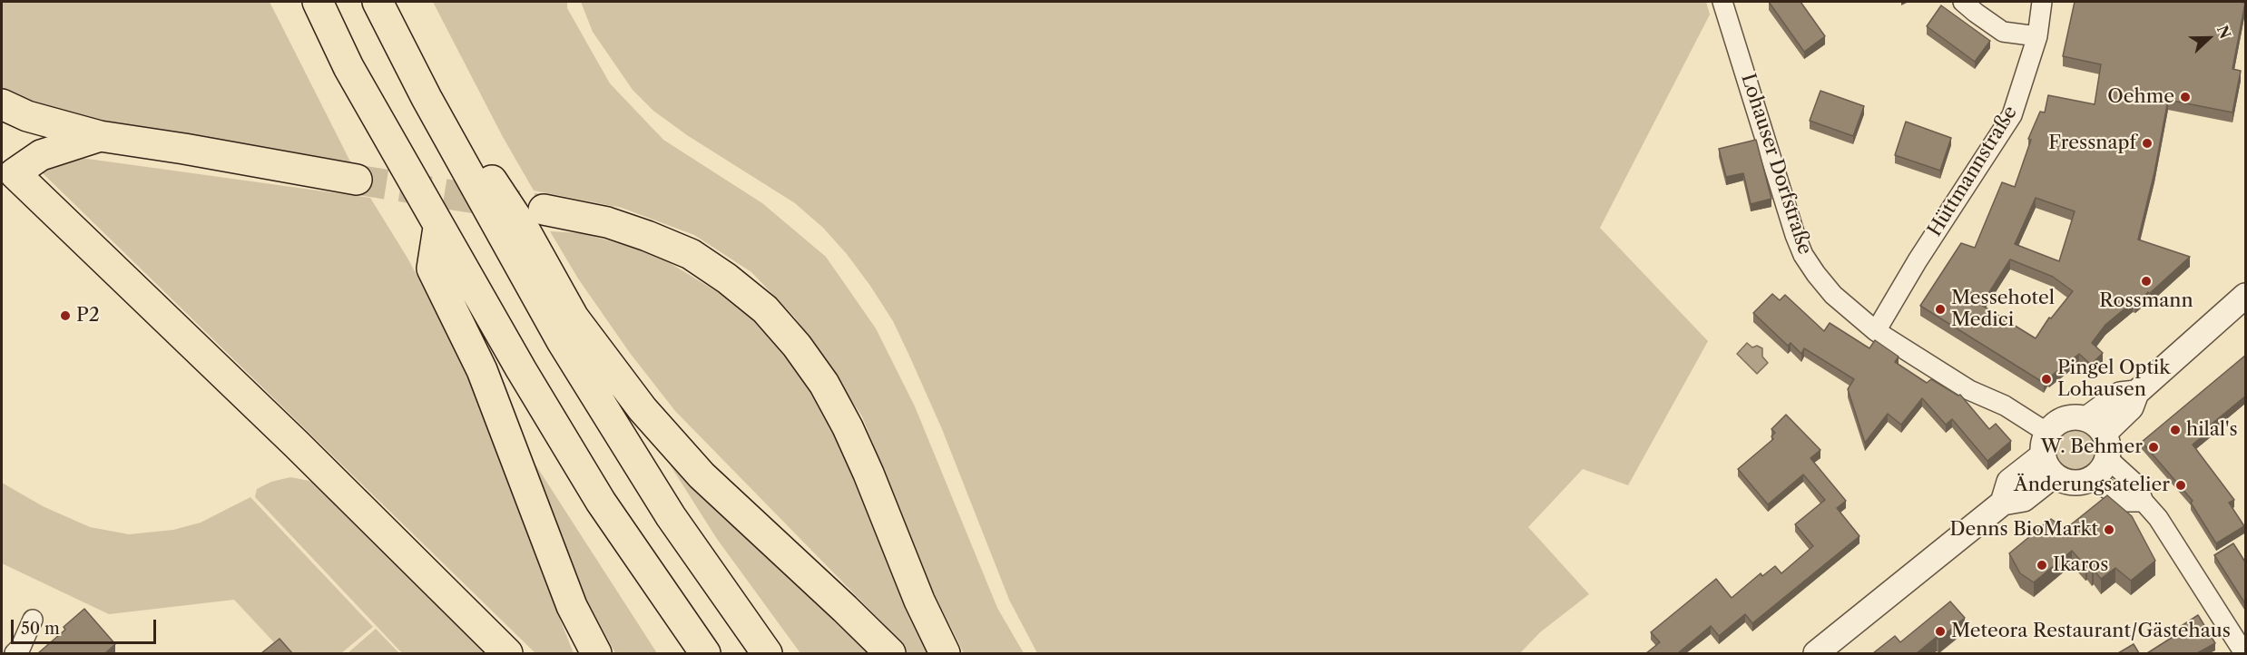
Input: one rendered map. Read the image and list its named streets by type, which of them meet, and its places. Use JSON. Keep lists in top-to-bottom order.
{
  "streets": {
    "street": ["Lohauser Dorfstraße", "Hüttmannstraße"]
  },
  "crossings": [
    ["Lohauser Dorfstraße", "Hüttmannstraße"]
  ],
  "places": [
    "Oehme",
    "Fressnapf",
    "Rossmann",
    "Messehotel Medici",
    "P2",
    "Pingel Optik Lohausen",
    "hilal's",
    "W. Behmer",
    "Änderungsatelier",
    "Denns BioMarkt",
    "Ikaros",
    "Meteora Restaurant/Gästehaus"
  ],
  "scale_bar": "50 m",
  "north": "right"
}
